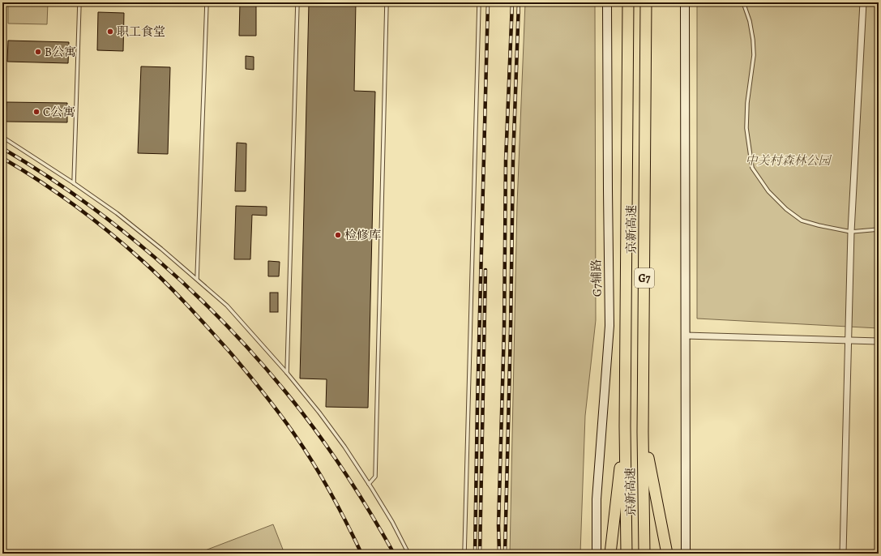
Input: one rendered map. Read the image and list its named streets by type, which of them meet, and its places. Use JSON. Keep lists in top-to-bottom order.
{
  "streets": {
    "highway": ["京新高速", "G7"],
    "street": ["G7辅路"]
  },
  "parks": ["中关村森林公园"],
  "places": [
    "职工食堂",
    "B公寓",
    "C公寓",
    "检修库"
  ]
}
